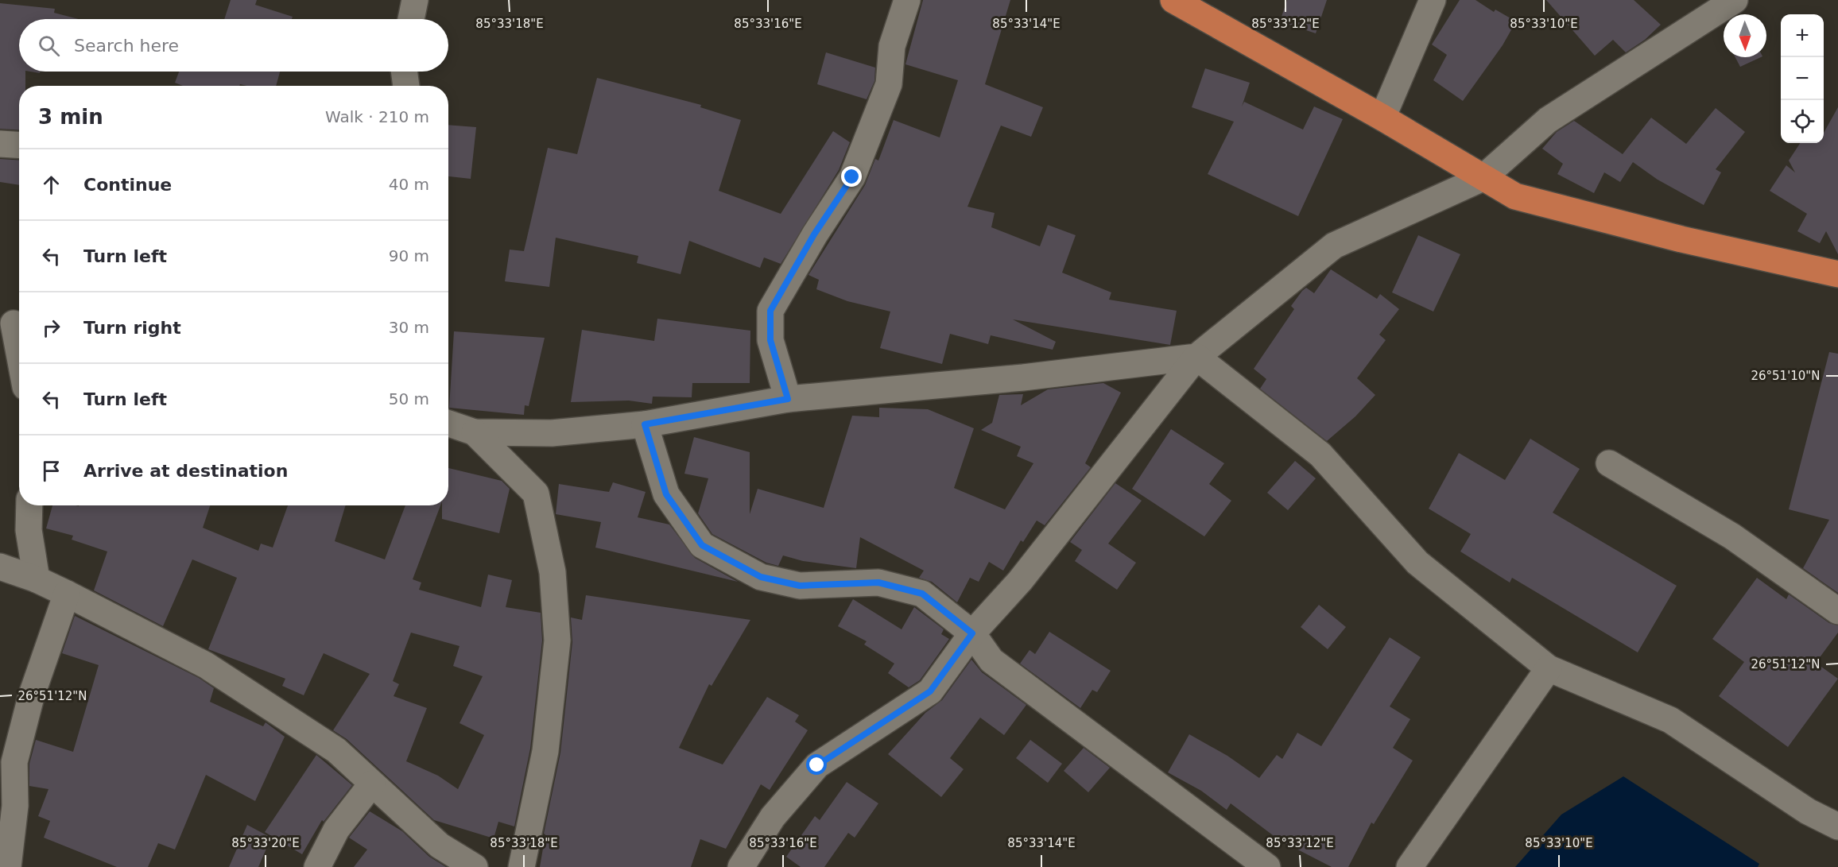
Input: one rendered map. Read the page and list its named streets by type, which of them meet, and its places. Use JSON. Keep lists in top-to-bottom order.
{
  "north": "bottom",
  "page": {
    "map_buttons": ["+", "−"],
    "search": "Search here",
    "heading": ["3 min", "Walk · 210 m"],
    "list": [
      ["Continue", "40 m"],
      ["Turn left", "90 m"],
      ["Turn right", "30 m"],
      ["Turn left", "50 m"],
      "Arrive at destination"
    ]
  },
  "coordinates": [
    "85°33'18\"E",
    "85°33'16\"E",
    "85°33'14\"E",
    "85°33'12\"E",
    "85°33'10\"E",
    "26°51'10\"N",
    "26°51'12\"N",
    "85°33'20\"E"
  ]
}
